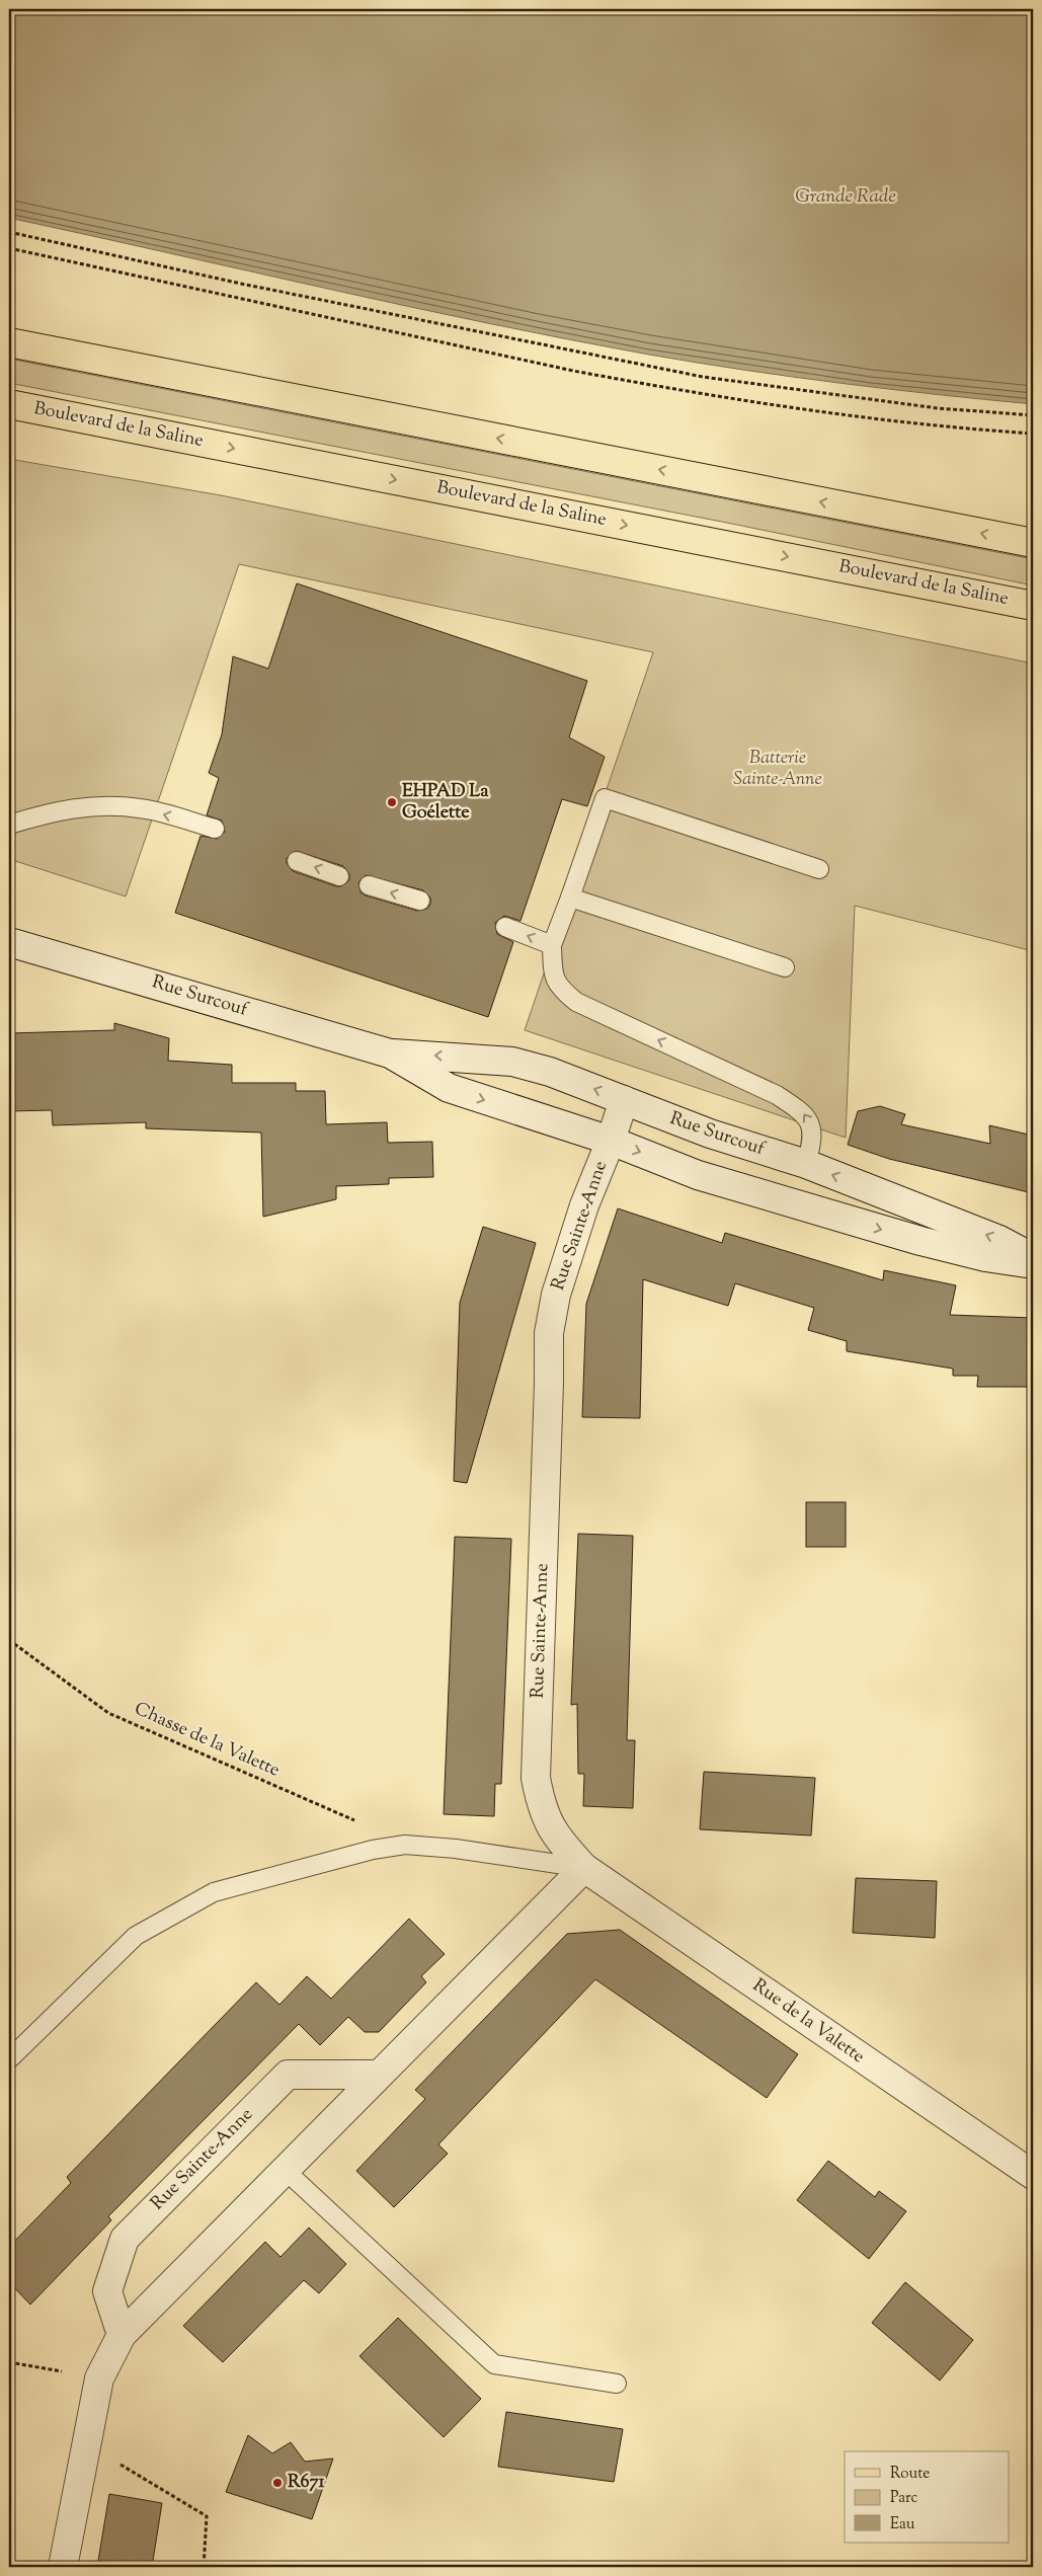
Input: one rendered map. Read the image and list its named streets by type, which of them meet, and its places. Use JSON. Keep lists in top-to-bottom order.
{
  "streets": {
    "main road": ["Boulevard de la Saline"],
    "street": ["Rue Surcouf", "Rue Sainte-Anne", "Rue de la Valette"],
    "path": ["Chasse de la Valette"]
  },
  "crossings": [
    ["Rue Surcouf", "Rue Sainte-Anne"],
    ["Rue Sainte-Anne", "Rue de la Valette"]
  ],
  "water": ["Grande Rade"],
  "parks": ["Batterie Sainte-Anne"],
  "places": ["EHPAD La Goélette", "R671"],
  "legend": ["Route", "Parc", "Eau"]
}
